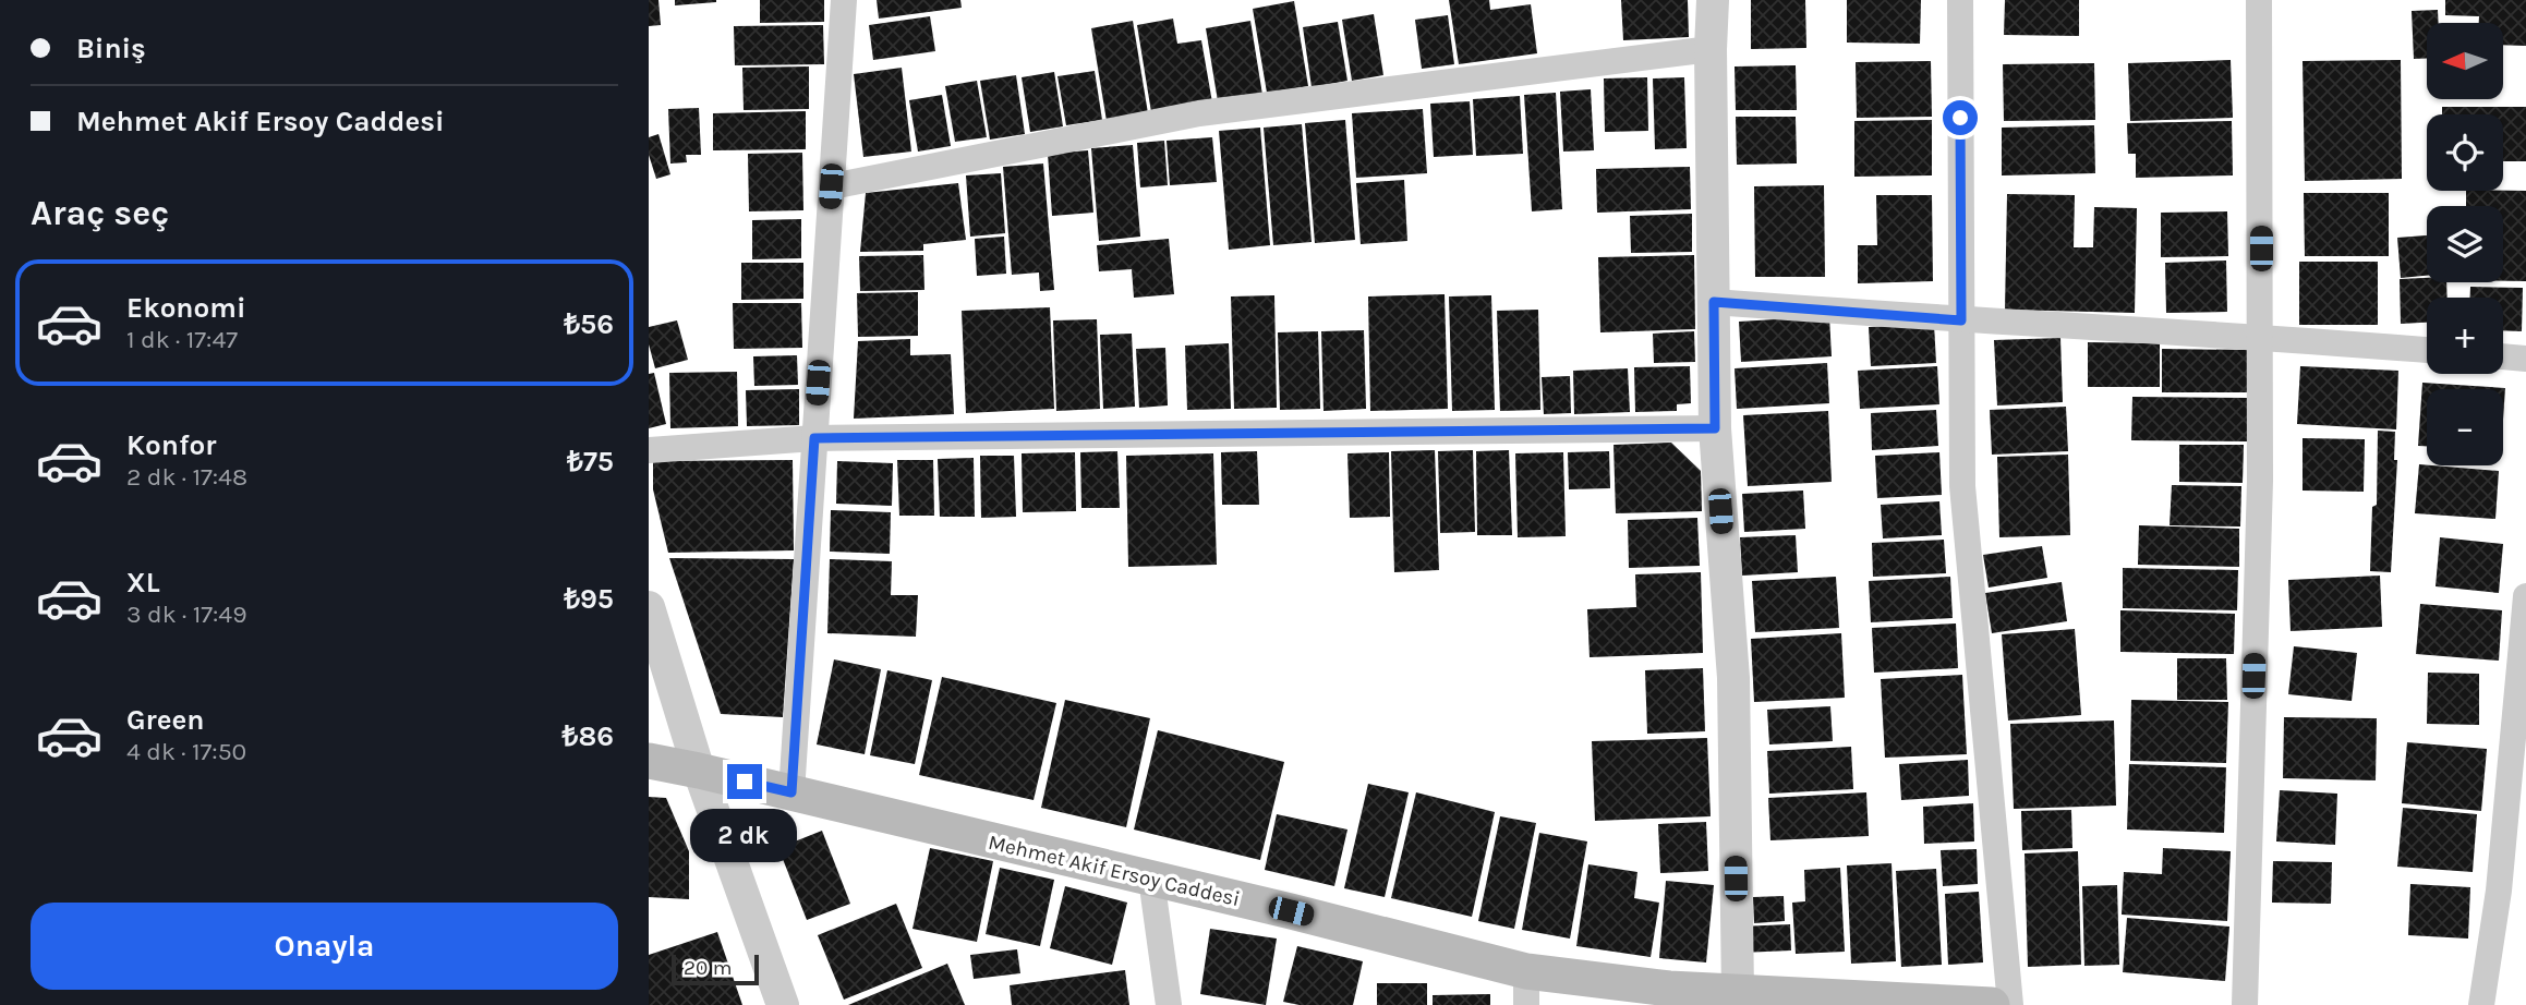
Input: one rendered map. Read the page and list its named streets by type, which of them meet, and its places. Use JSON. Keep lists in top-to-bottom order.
{
  "streets": {
    "main road": ["Mehmet Akif Ersoy Caddesi"]
  },
  "scale_bar": "20 m",
  "north": "left",
  "page": {
    "banner": ["Biniş", "Mehmet Akif Ersoy Caddesi"],
    "map_buttons": ["+", "−"],
    "heading": "Araç seç",
    "list": [
      {
        "name": "Ekonomi",
        "note": "1 dk · 17:47",
        "value": "₺56"
      },
      {
        "name": "Konfor",
        "note": "2 dk · 17:48",
        "value": "₺75"
      },
      {
        "name": "XL",
        "note": "3 dk · 17:49",
        "value": "₺95"
      },
      {
        "name": "Green",
        "note": "4 dk · 17:50",
        "value": "₺86"
      }
    ],
    "bubble": "2 dk",
    "buttons": "Onayla",
    "scale": "20 m"
  }
}
